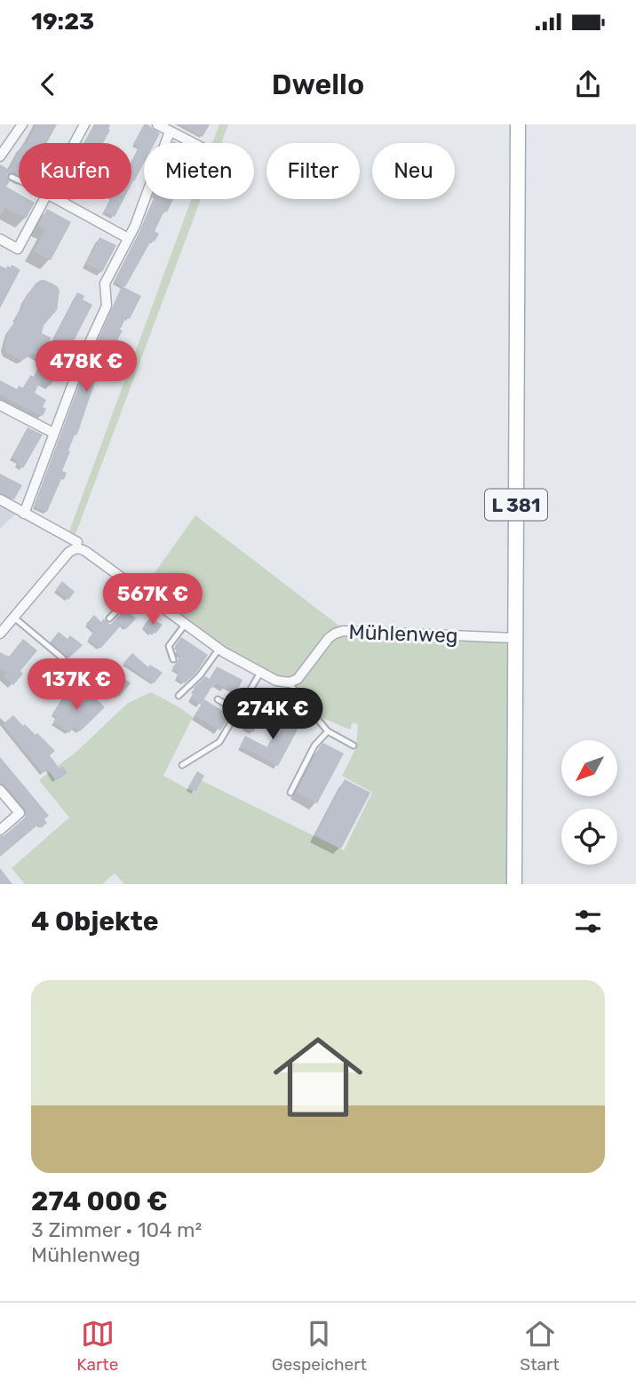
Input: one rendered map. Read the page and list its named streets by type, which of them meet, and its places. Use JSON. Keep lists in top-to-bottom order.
{
  "streets": {
    "main road": ["L 381"],
    "street": ["Mühlenweg"]
  },
  "crossings": [
    ["L 381", "Mühlenweg"]
  ],
  "north": "bottom left",
  "page": {
    "status": "19:23",
    "header": "Dwello",
    "chip": [
      "Kaufen",
      "Mieten",
      "Filter",
      "Neu"
    ],
    "price": [
      "478K €",
      "567K €",
      "137K €",
      "274K €"
    ],
    "heading": "4 Objekte",
    "list": [
      {
        "name": "274 000 €",
        "note": "3 Zimmer · 104 m² · Mühlenweg"
      }
    ],
    "tabs": ["Karte", "Gespeichert", "Start"]
  }
}
